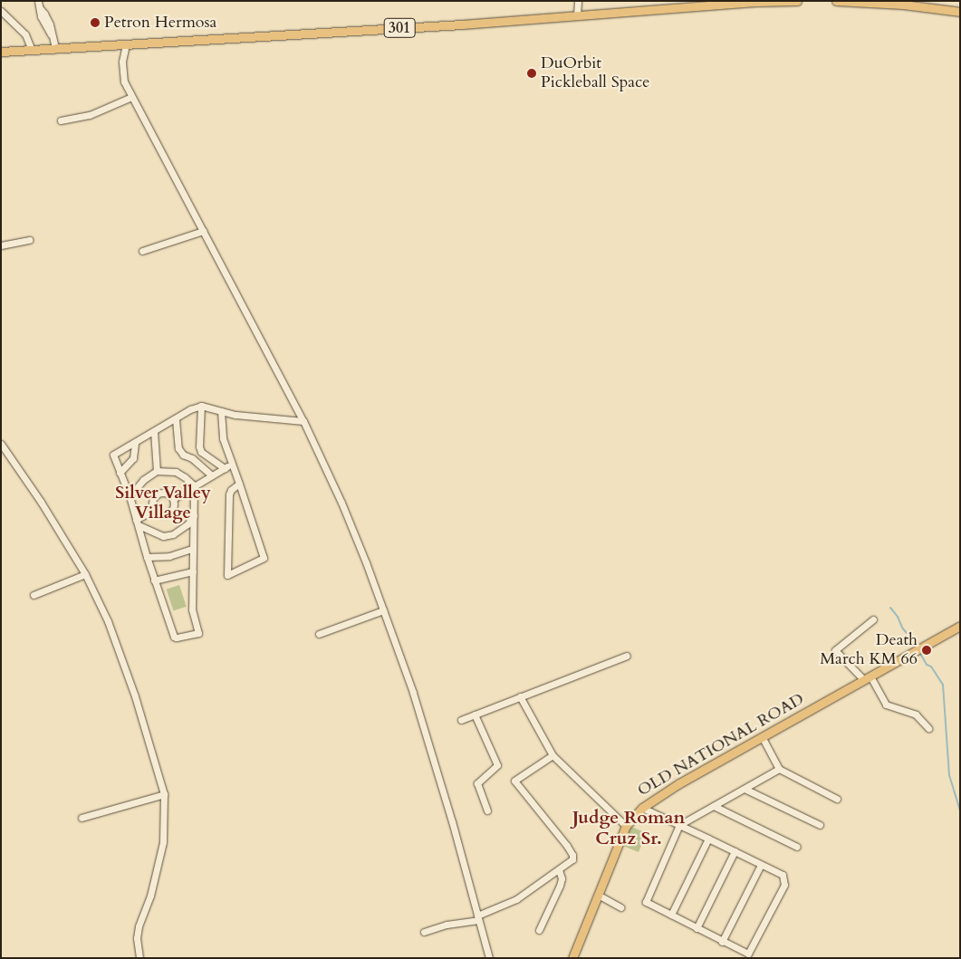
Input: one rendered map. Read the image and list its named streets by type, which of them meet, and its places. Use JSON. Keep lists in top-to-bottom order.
{
  "streets": {
    "main road": ["301", "OLD NATIONAL ROAD"]
  },
  "districts": ["Silver Valley Village", "Judge Roman Cruz Sr."],
  "places": ["Petron Hermosa", "DuOrbit Pickleball Space", "Death March KM 66"]
}
